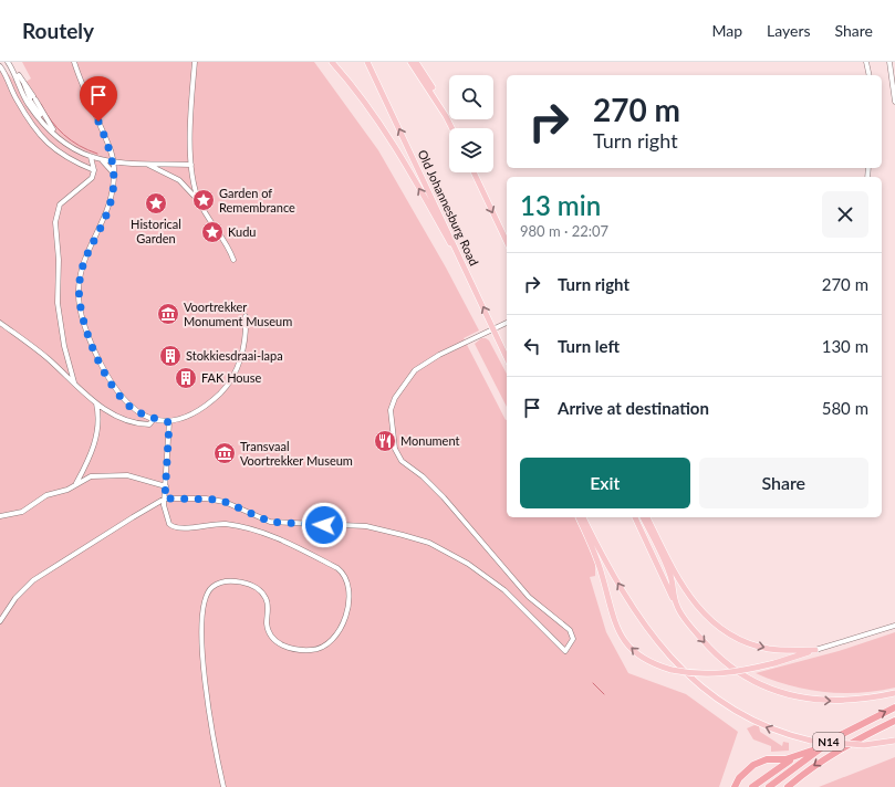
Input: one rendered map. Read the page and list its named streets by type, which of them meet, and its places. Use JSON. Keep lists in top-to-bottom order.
{
  "streets": {
    "highway": ["N14"],
    "main road": ["Old Johannesburg Road"]
  },
  "places": {
    "place": ["Garden of Remembrance", "Historical Garden", "Kudu"],
    "museum": ["Voortrekker Monument Museum", "Transvaal Voortrekker Museum"],
    "building": ["Stokkiesdraai-lapa", "FAK House"],
    "restaurant": ["Monument"]
  },
  "page": {
    "header": "Routely",
    "nav": ["Map", "Layers", "Share"],
    "turn": ["270 m", "Turn right"],
    "heading": ["13 min", "980 m · 22:07"],
    "list": [
      {
        "name": "Turn right",
        "value": "270 m"
      },
      {
        "name": "Turn left",
        "value": "130 m"
      },
      {
        "name": "Arrive at destination",
        "value": "580 m"
      }
    ],
    "buttons": ["Exit", "Share"]
  }
}
